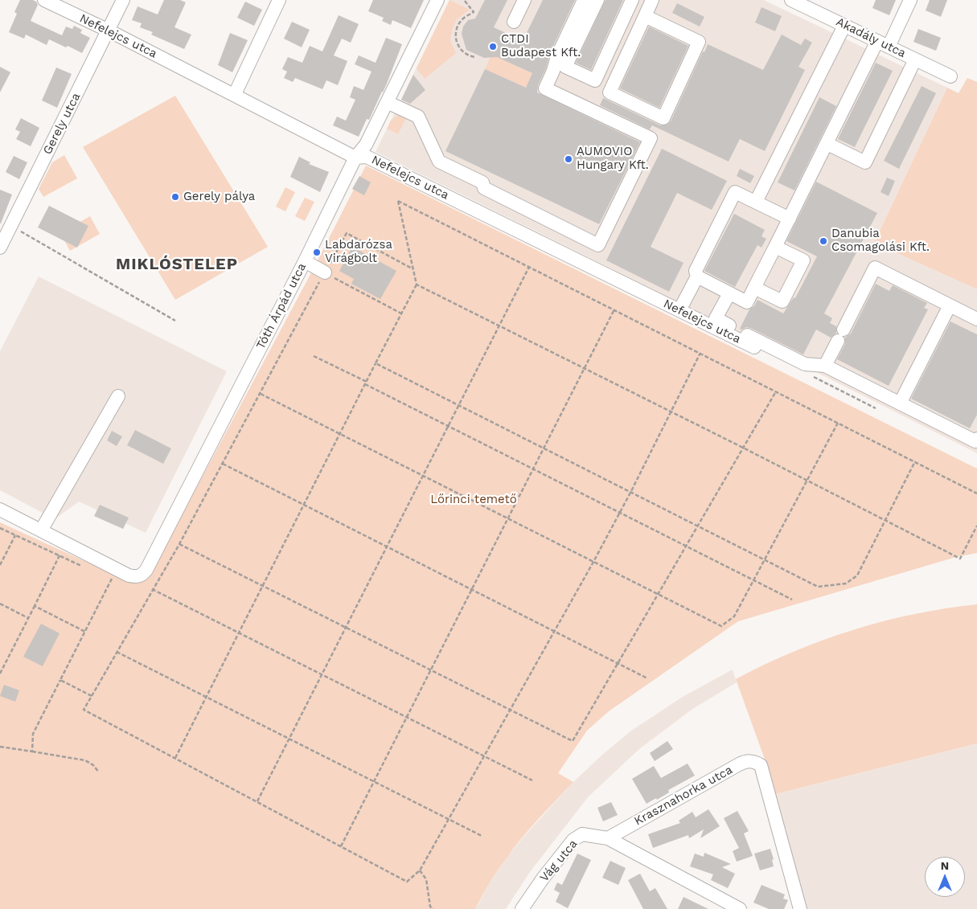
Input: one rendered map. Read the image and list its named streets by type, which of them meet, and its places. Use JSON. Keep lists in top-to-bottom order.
{
  "streets": {
    "street": [
      "Nefelejcs utca",
      "Akadály utca",
      "Gerely utca",
      "Tóth Árpád utca",
      "Krasznahorka utca",
      "Vág utca"
    ]
  },
  "crossings": [
    ["Nefelejcs utca", "Gerely utca"],
    ["Nefelejcs utca", "Tóth Árpád utca"],
    ["Krasznahorka utca", "Vág utca"]
  ],
  "districts": ["MIKLÓSTELEP"],
  "parks": ["Lőrinci temető"],
  "places": [
    "CTDI Budapest Kft.",
    "AUMOVIO Hungary Kft.",
    "Gerely pálya",
    "Danubia Csomagolási Kft.",
    "Labdarózsa Virágbolt"
  ],
  "north": "top"
}
